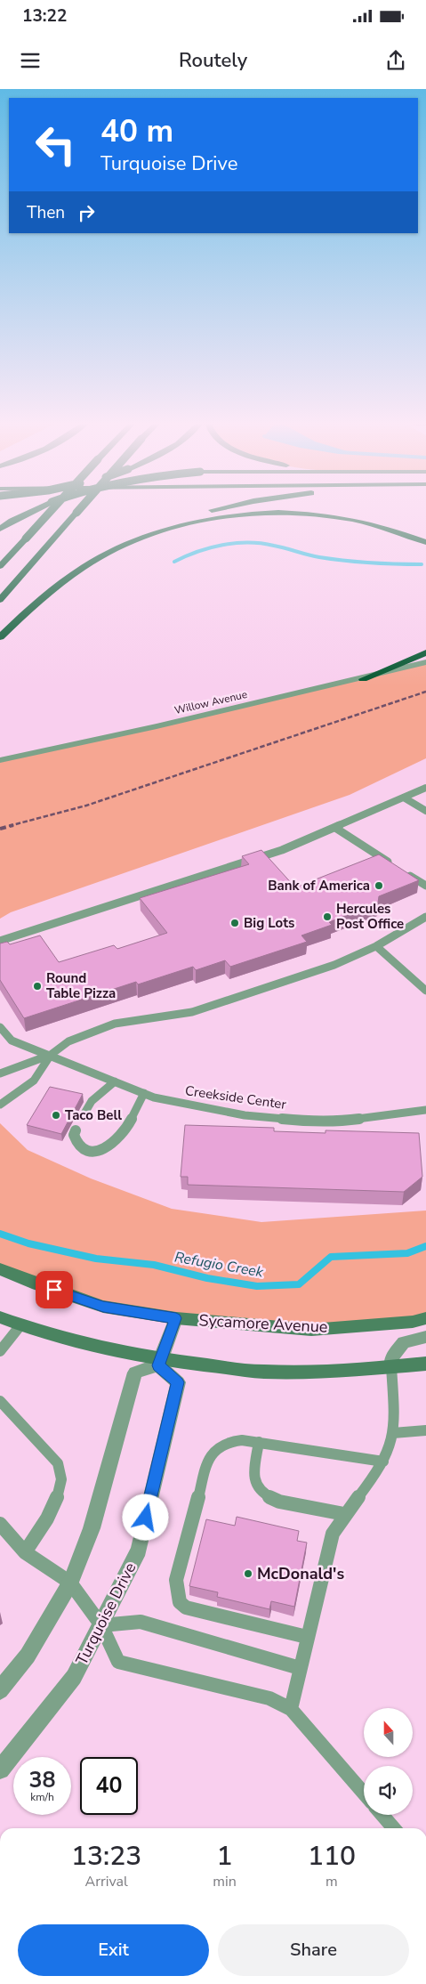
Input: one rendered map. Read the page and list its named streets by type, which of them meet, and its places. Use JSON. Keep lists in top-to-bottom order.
{
  "streets": {
    "main road": ["Sycamore Avenue"],
    "street": ["Willow Avenue", "Turquoise Drive"],
    "lane": ["Creekside Center"]
  },
  "water": ["Refugio Creek"],
  "places": [
    "Bank of America",
    "Hercules Post Office",
    "Big Lots",
    "Round Table Pizza",
    "Taco Bell",
    "McDonald's"
  ],
  "north": "top",
  "page": {
    "status": "13:22",
    "header": "Routely",
    "turn": ["40 m", "Turquoise Drive"],
    "then": "Then",
    "speed": "38 km/h",
    "limit": "40",
    "eta": [
      "13:23",
      "Arrival",
      "1",
      "min",
      "110",
      "m"
    ],
    "buttons": ["Exit", "Share"]
  }
}
